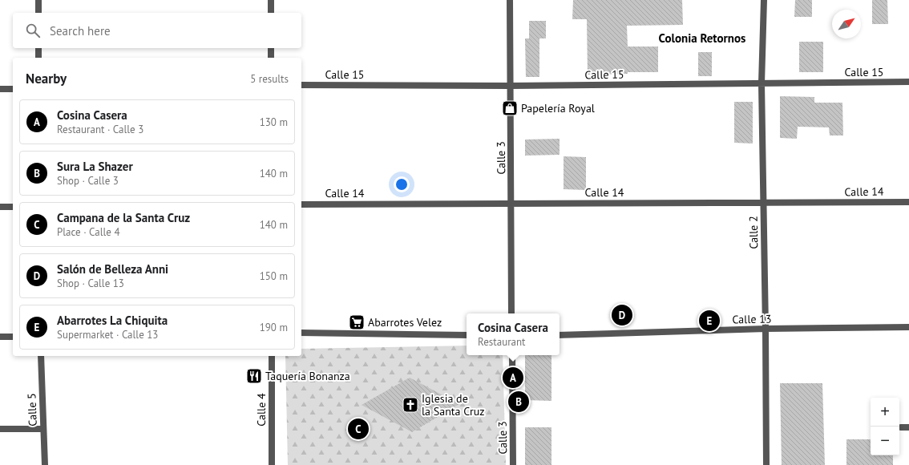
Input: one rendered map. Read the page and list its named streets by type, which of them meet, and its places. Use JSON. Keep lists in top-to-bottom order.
{
  "streets": {
    "street": [
      "Calle 15",
      "Calle 3",
      "Calle 14",
      "Calle 2",
      "Calle 13",
      "Calle 5",
      "Calle 4"
    ]
  },
  "crossings": [
    ["Calle 15", "Calle 3"],
    ["Calle 15", "Calle 2"],
    ["Calle 3", "Calle 14"],
    ["Calle 14", "Calle 2"],
    ["Calle 2", "Calle 13"]
  ],
  "districts": ["Colonia Retornos"],
  "places": {
    "shop": ["Papelería Royal"],
    "supermarket": ["Abarrotes Velez"],
    "restaurant": ["Taquería Bonanza"],
    "church": ["Iglesia de la Santa Cruz"]
  },
  "north": "top right",
  "page": {
    "search": "Search here",
    "heading": ["Nearby", "5 results"],
    "list": [
      {
        "mark": "A",
        "name": "Cosina Casera",
        "note": "Restaurant · Calle 3",
        "value": "130 m"
      },
      {
        "mark": "B",
        "name": "Sura La Shazer",
        "note": "Shop · Calle 3",
        "value": "140 m"
      },
      {
        "mark": "C",
        "name": "Campana de la Santa Cruz",
        "note": "Place · Calle 4",
        "value": "140 m"
      },
      {
        "mark": "D",
        "name": "Salón de Belleza Anni",
        "note": "Shop · Calle 13",
        "value": "150 m"
      },
      {
        "mark": "E",
        "name": "Abarrotes La Chiquita",
        "note": "Supermarket · Calle 13",
        "value": "190 m"
      }
    ],
    "pins": [
      "D",
      "E",
      "A",
      "B",
      "C"
    ],
    "popup": ["Cosina Casera", "Restaurant"],
    "map_buttons": ["+", "−"]
  }
}
